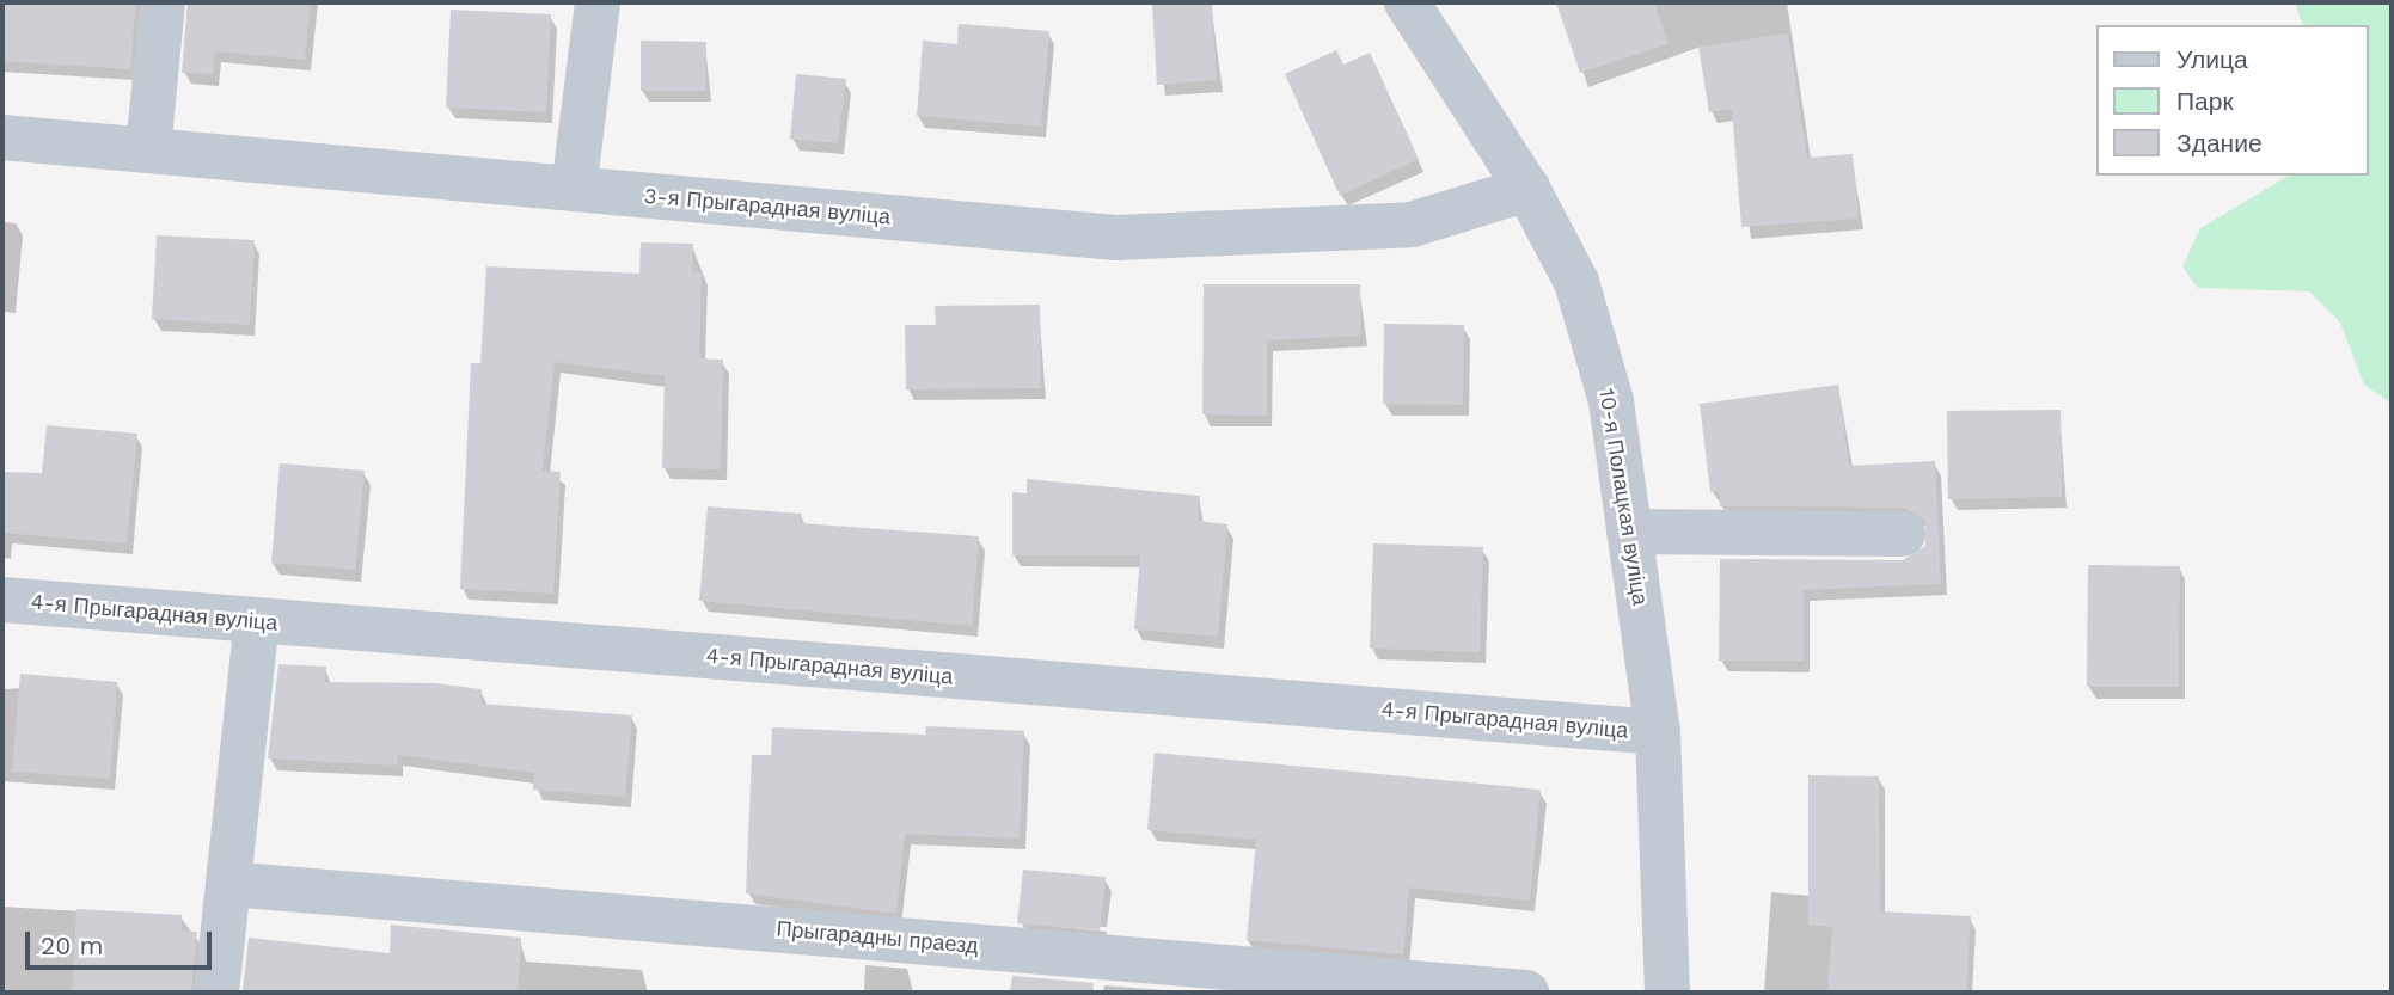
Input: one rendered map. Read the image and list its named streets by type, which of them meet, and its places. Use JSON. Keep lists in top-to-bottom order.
{
  "streets": {
    "street": [
      "3-я Прыгарадная вуліца",
      "10-я Полацкая вуліца",
      "4-я Прыгарадная вуліца",
      "Прыгарадны праезд"
    ]
  },
  "crossings": [
    ["3-я Прыгарадная вуліца", "10-я Полацкая вуліца"],
    ["10-я Полацкая вуліца", "4-я Прыгарадная вуліца"]
  ],
  "legend": ["Улица", "Парк", "Здание"],
  "scale_bar": "20 m"
}
